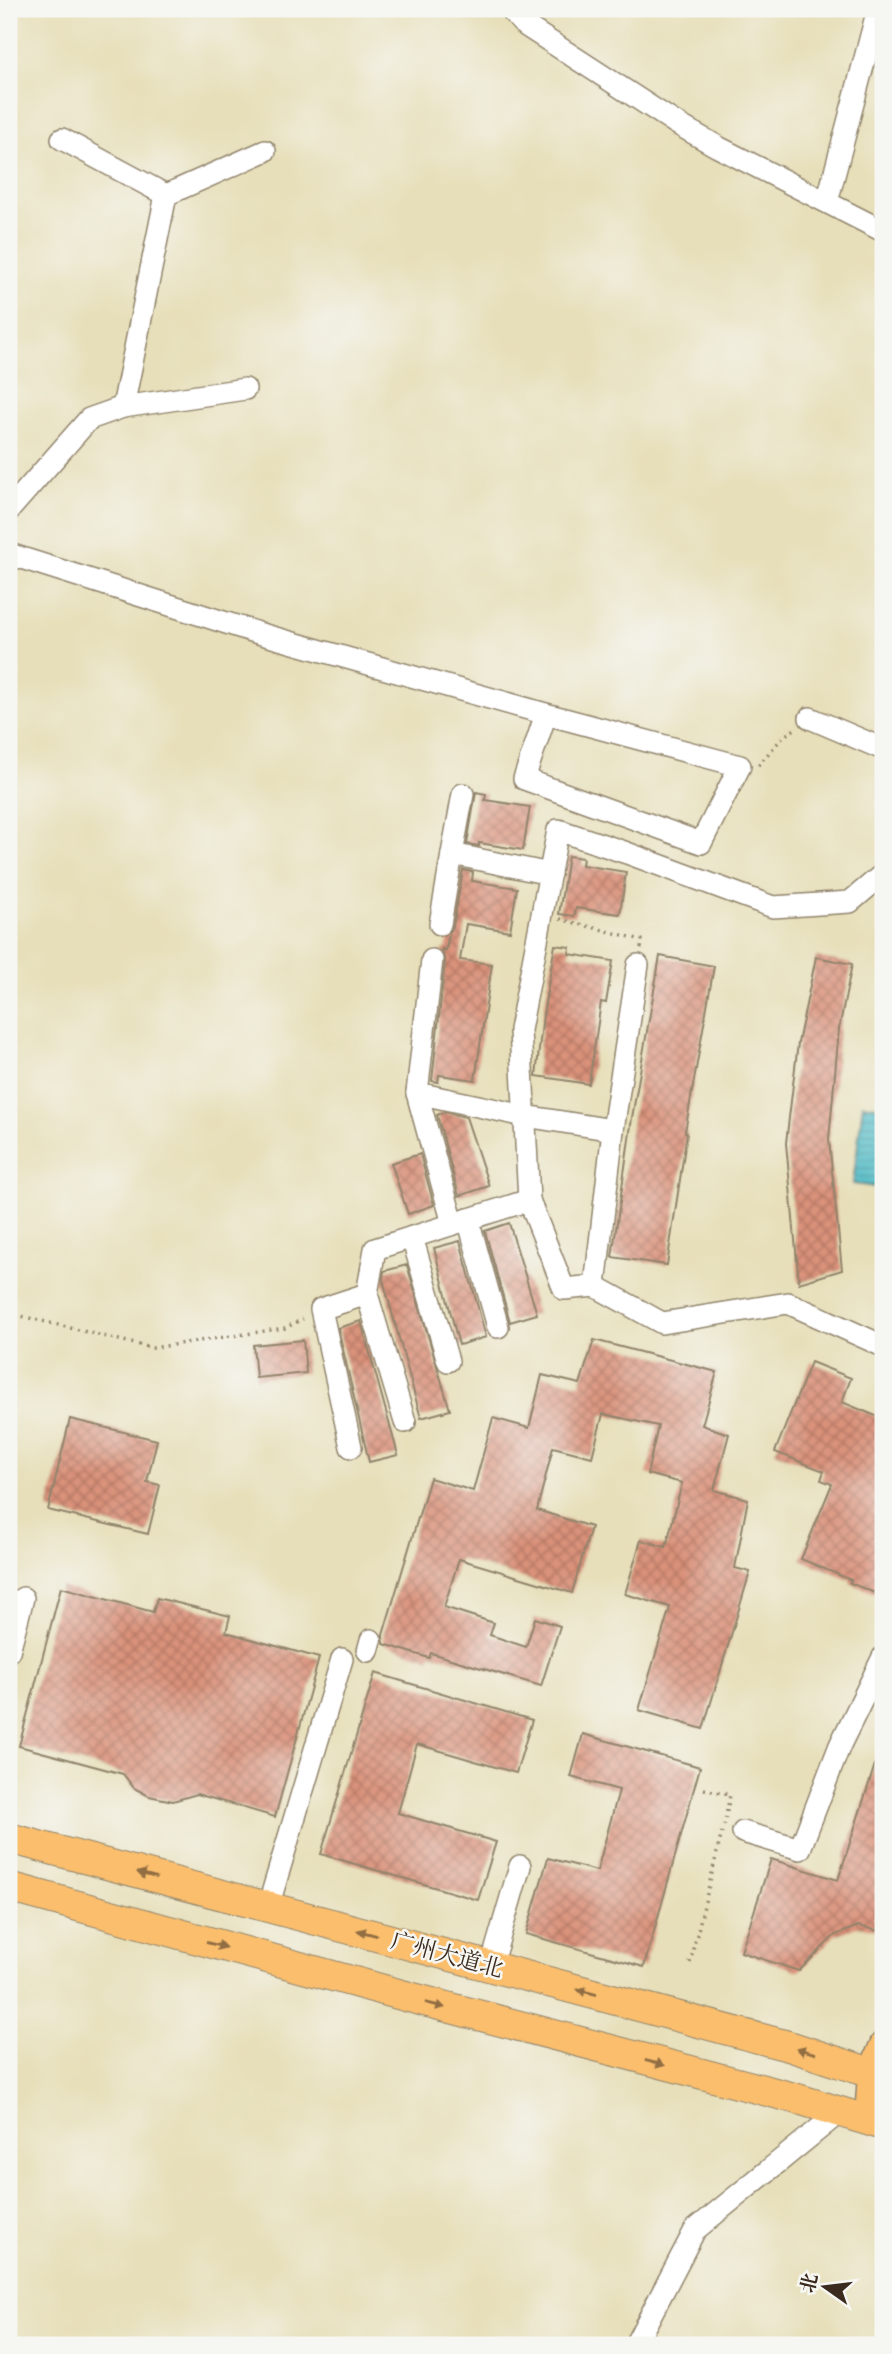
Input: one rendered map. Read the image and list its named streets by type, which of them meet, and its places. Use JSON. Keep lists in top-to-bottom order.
{
  "streets": {
    "highway": ["广州大道北"]
  },
  "north": "left"
}
